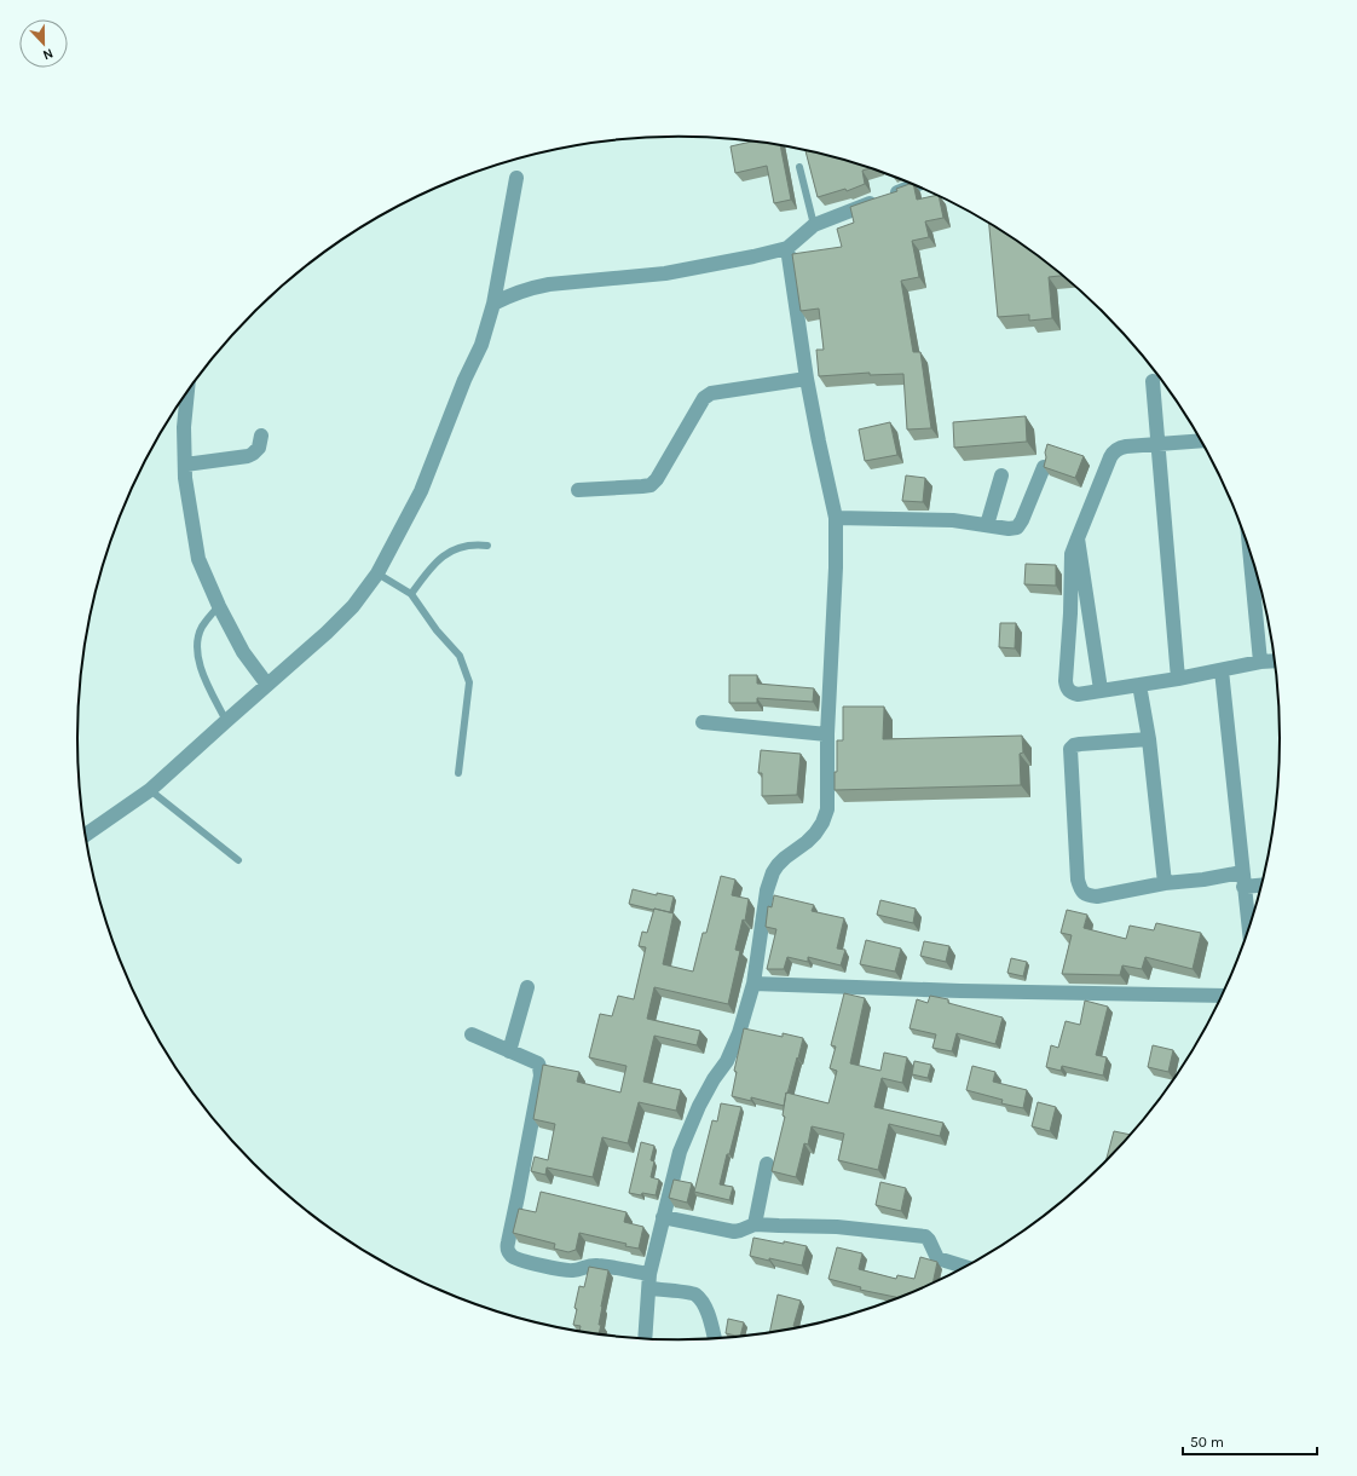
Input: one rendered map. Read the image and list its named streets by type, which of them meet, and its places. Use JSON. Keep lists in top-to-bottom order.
{
  "scale_bar": "50 m",
  "north": "bottom"
}
